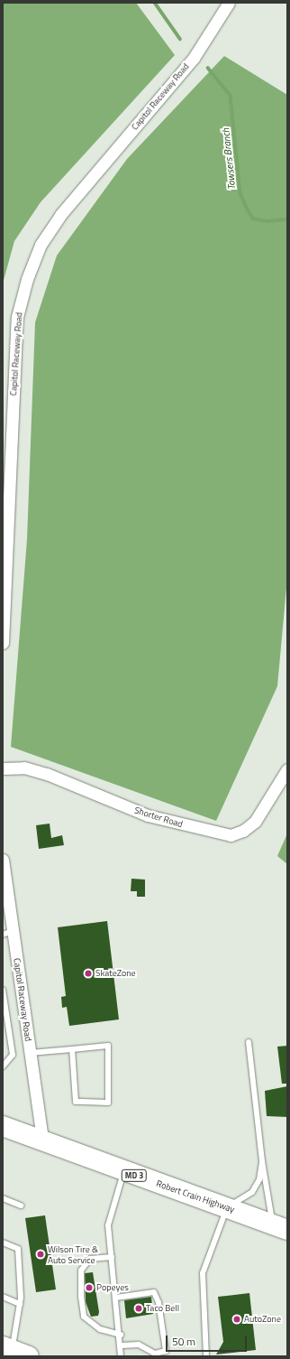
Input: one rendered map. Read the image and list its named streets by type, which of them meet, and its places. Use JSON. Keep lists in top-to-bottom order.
{
  "streets": {
    "highway": ["MD 3", "Robert Crain Highway"],
    "street": ["Capitol Raceway Road", "Shorter Road"]
  },
  "crossings": [
    ["Capitol Raceway Road", "Robert Crain Highway"]
  ],
  "water": ["Towsers Branch"],
  "places": [
    "SkateZone",
    "Wilson Tire & Auto Service",
    "Popeyes",
    "Taco Bell",
    "AutoZone"
  ],
  "scale_bar": "50 m"
}
